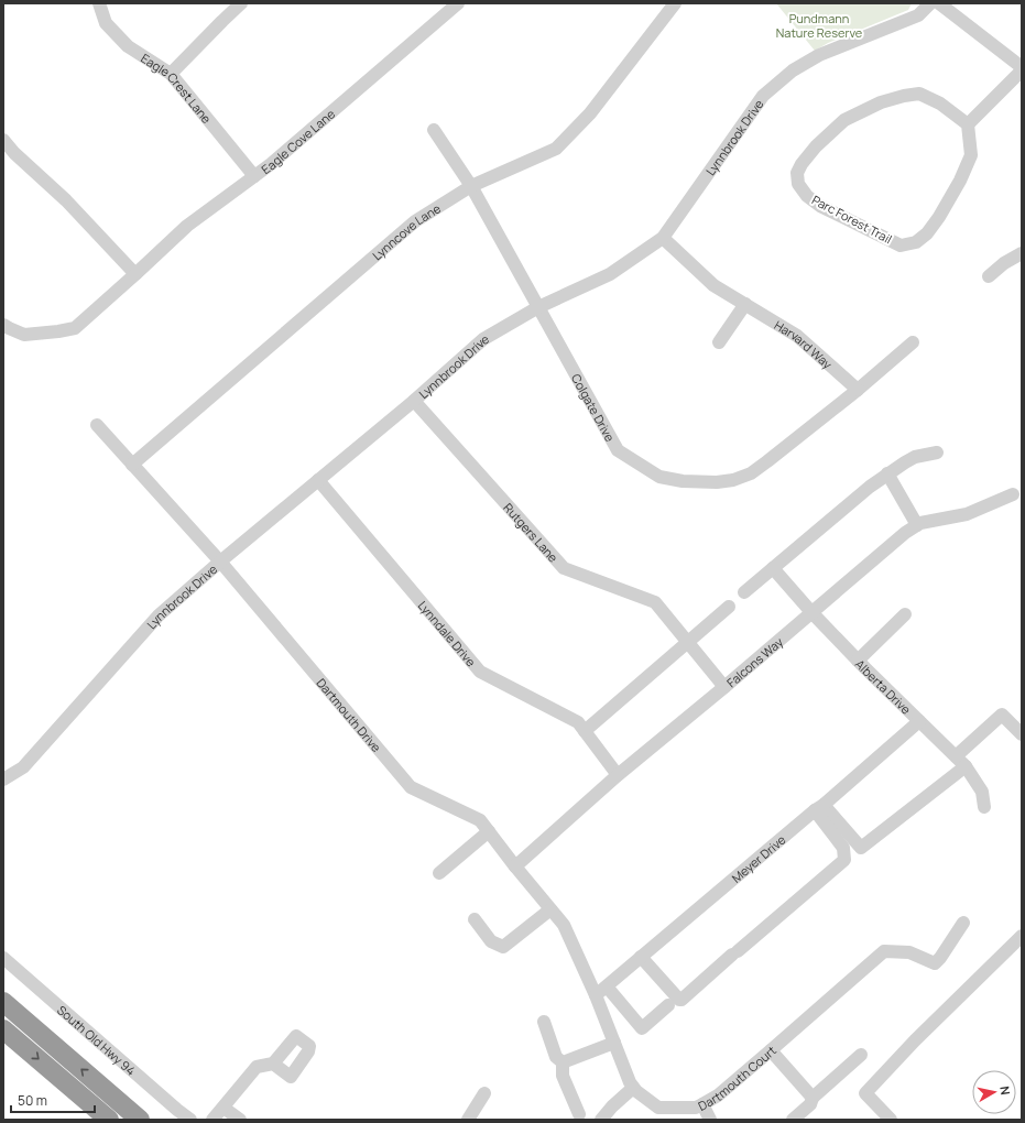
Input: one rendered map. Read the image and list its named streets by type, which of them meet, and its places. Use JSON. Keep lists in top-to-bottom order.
{
  "streets": {
    "street": [
      "Eagle Crest Lane",
      "Lynnbrook Drive",
      "Eagle Cove Lane",
      "Parc Forest Trail",
      "Lynncove Lane",
      "Harvard Way",
      "Colgate Drive",
      "Rutgers Lane",
      "Lynndale Drive",
      "Falcons Way",
      "Alberta Drive",
      "Dartmouth Drive",
      "Meyer Drive",
      "South Old Hwy 94",
      "Dartmouth Court"
    ]
  },
  "crossings": [
    ["Eagle Crest Lane", "Eagle Cove Lane"],
    ["Lynnbrook Drive", "Harvard Way"],
    ["Lynnbrook Drive", "Colgate Drive"],
    ["Lynnbrook Drive", "Rutgers Lane"],
    ["Lynnbrook Drive", "Lynndale Drive"],
    ["Lynnbrook Drive", "Dartmouth Drive"],
    ["Lynncove Lane", "Colgate Drive"],
    ["Lynncove Lane", "Dartmouth Drive"],
    ["Harvard Way", "Colgate Drive"],
    ["Rutgers Lane", "Falcons Way"],
    ["Lynndale Drive", "Falcons Way"],
    ["Falcons Way", "Alberta Drive"],
    ["Falcons Way", "Dartmouth Drive"],
    ["Alberta Drive", "Meyer Drive"],
    ["Dartmouth Drive", "Meyer Drive"],
    ["Dartmouth Drive", "Dartmouth Court"],
    ["Meyer Drive", "Dartmouth Court"]
  ],
  "parks": ["Pundmann Nature Reserve"],
  "scale_bar": "50 m",
  "north": "right"
}
